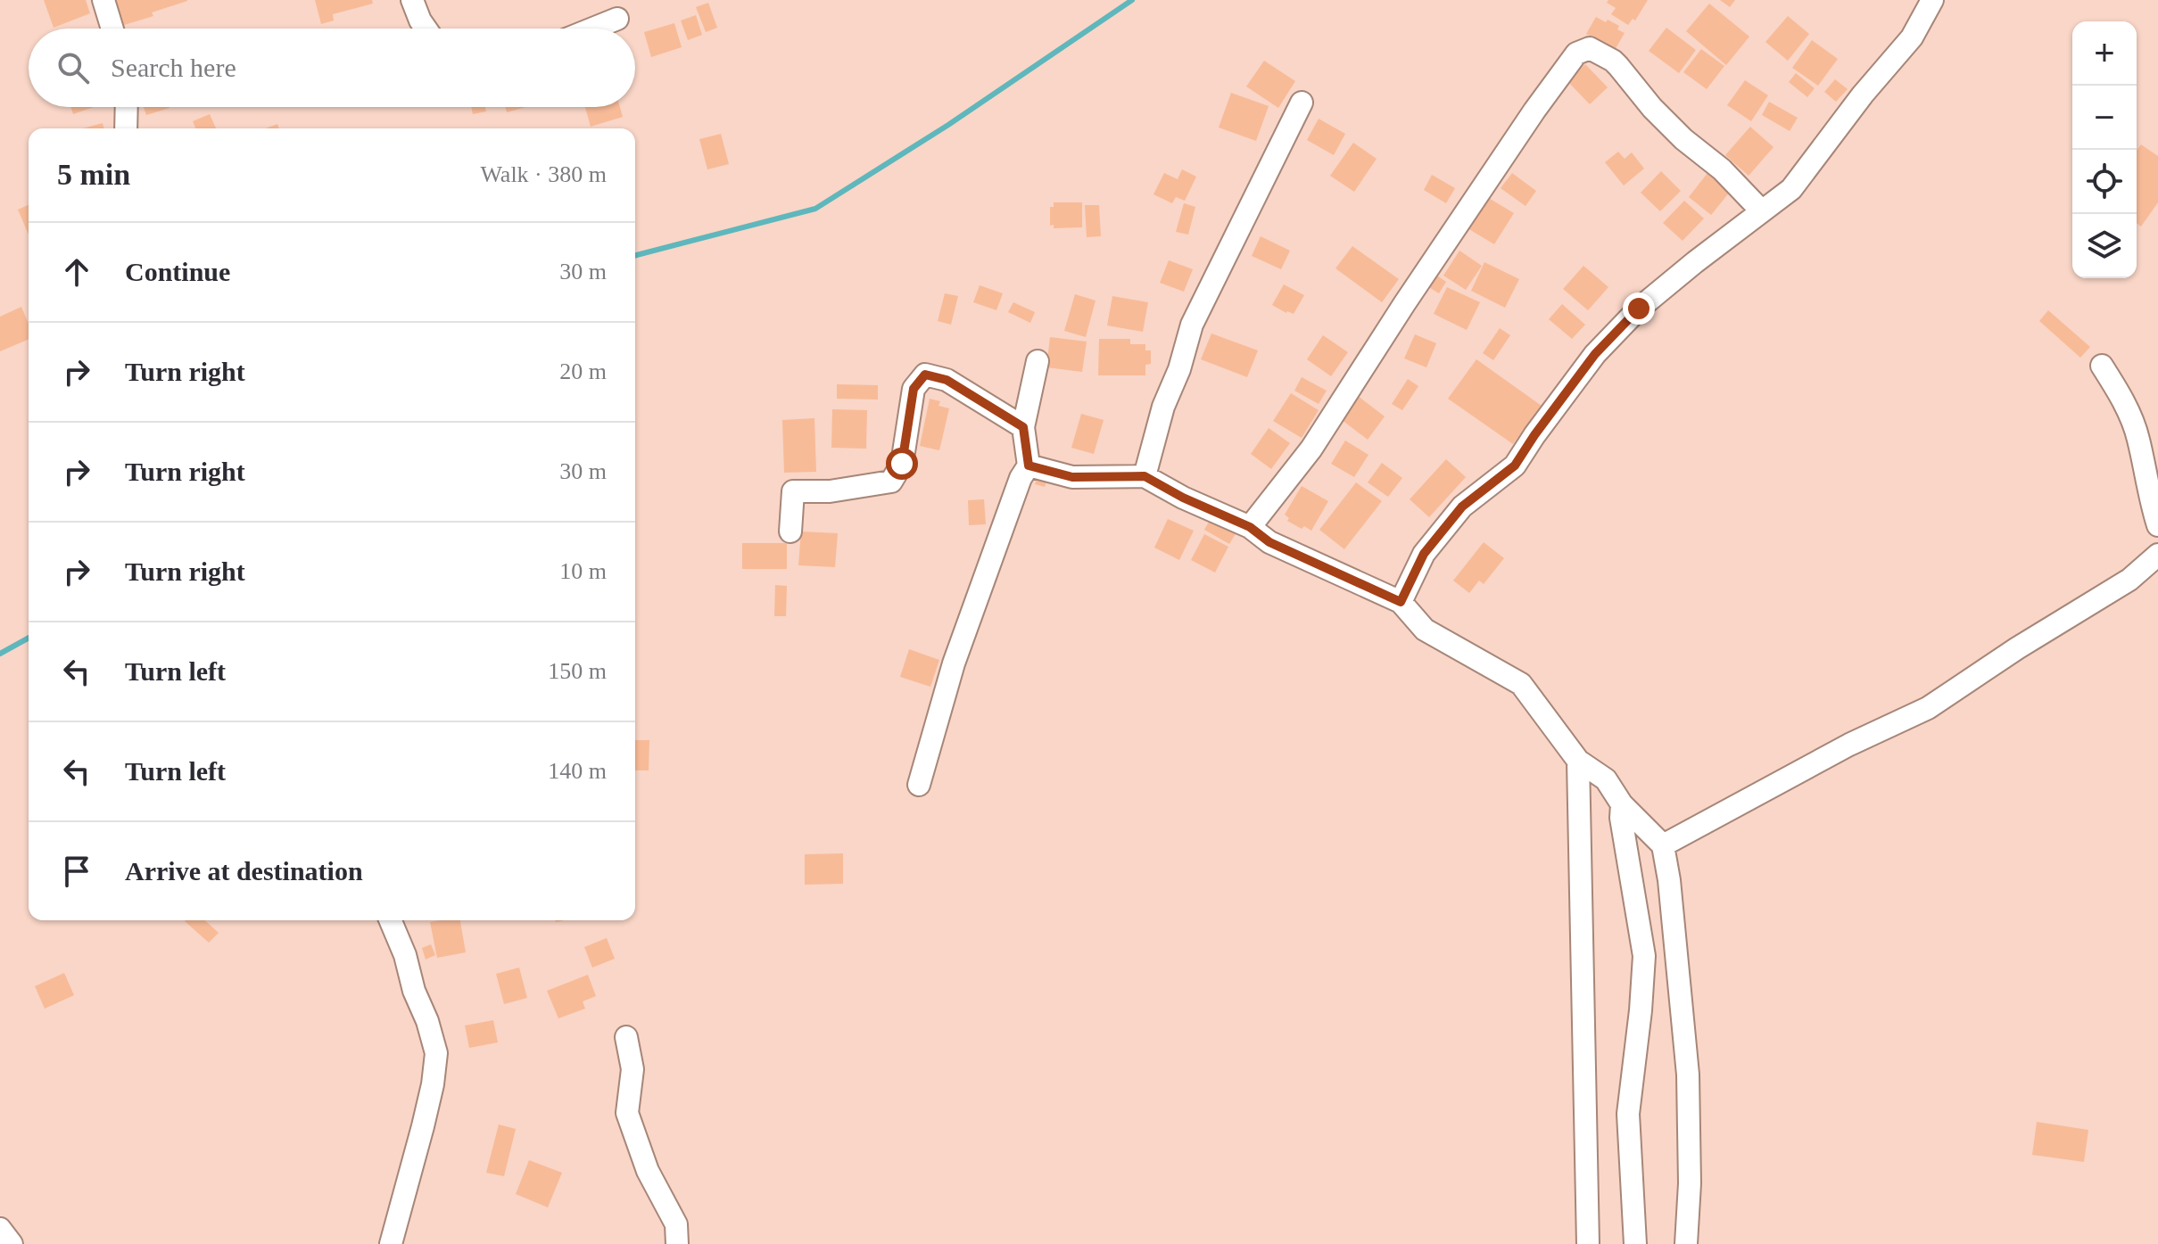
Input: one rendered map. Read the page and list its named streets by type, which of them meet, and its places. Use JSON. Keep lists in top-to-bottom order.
{
  "page": {
    "map_buttons": ["+", "−"],
    "search": "Search here",
    "heading": ["5 min", "Walk · 380 m"],
    "list": [
      ["Continue", "30 m"],
      ["Turn right", "20 m"],
      ["Turn right", "30 m"],
      ["Turn right", "10 m"],
      ["Turn left", "150 m"],
      ["Turn left", "140 m"],
      "Arrive at destination"
    ]
  }
}
